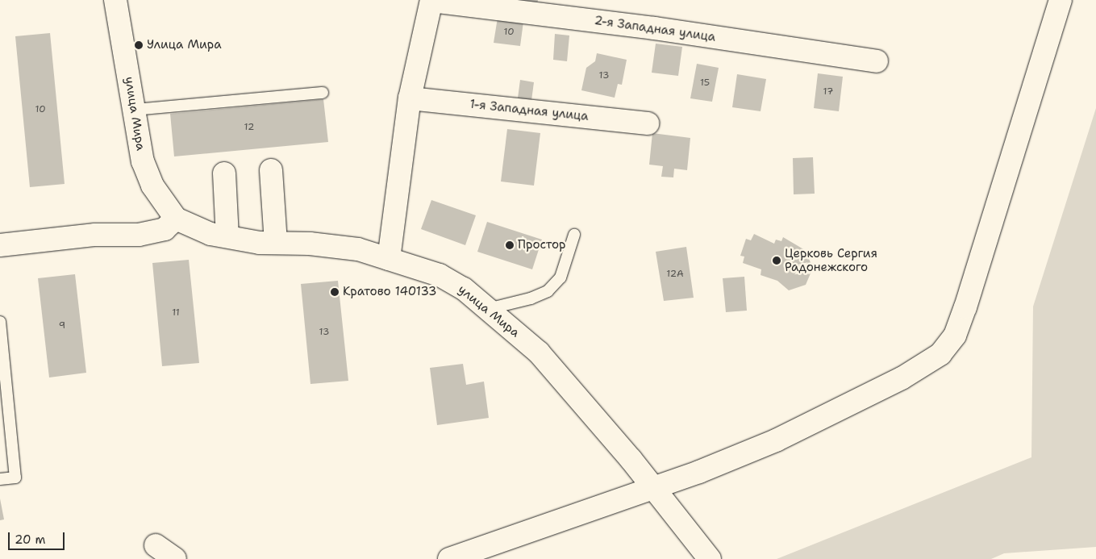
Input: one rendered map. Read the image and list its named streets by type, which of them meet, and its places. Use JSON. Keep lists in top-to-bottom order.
{
  "streets": {
    "street": ["2-я Западная улица", "1-я Западная улица", "улица Мира"]
  },
  "places": [
    "Улица Мира",
    "Простор",
    "Церковь Сергия Радонежского",
    "Кратово 140133"
  ],
  "house_numbers": [
    "10",
    "13",
    "15",
    "17",
    "10",
    "12",
    "12А",
    "11",
    "9",
    "13"
  ],
  "scale_bar": "20 m"
}
